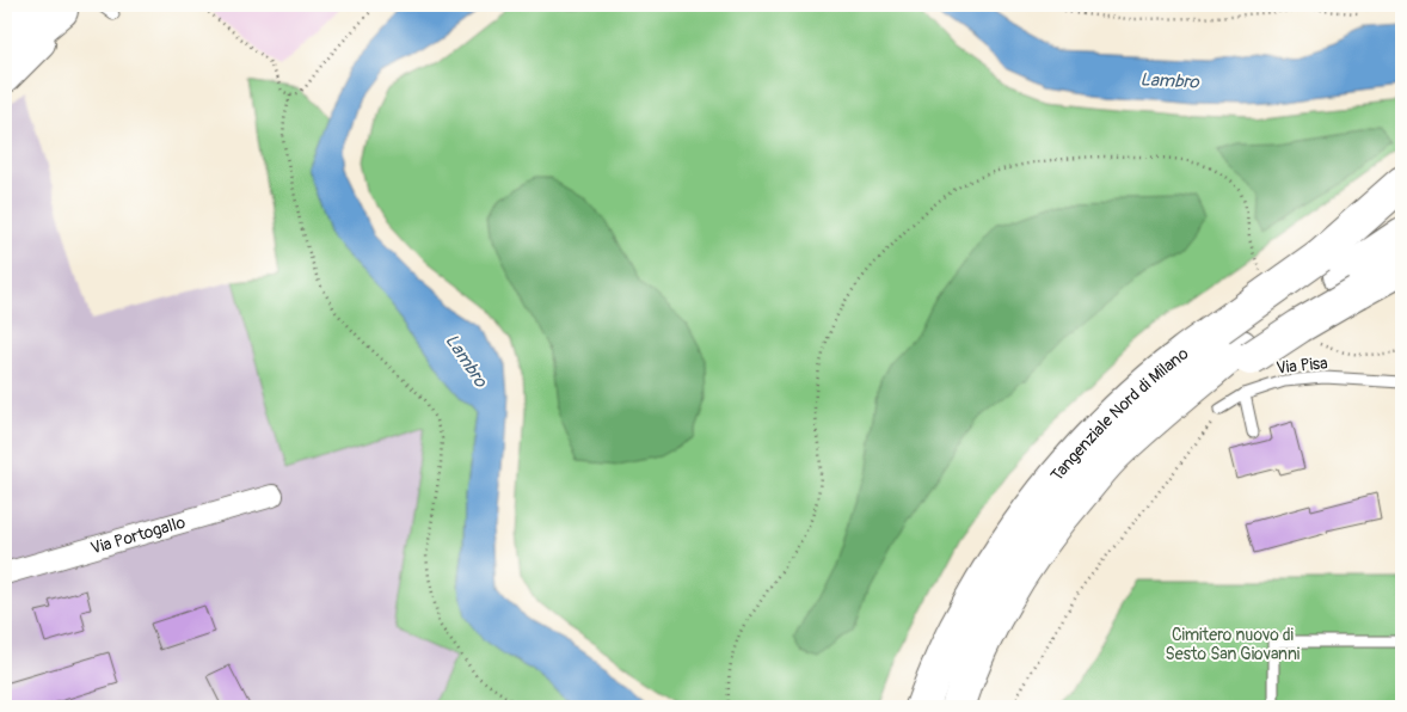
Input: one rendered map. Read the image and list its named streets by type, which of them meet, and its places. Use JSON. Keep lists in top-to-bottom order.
{
  "streets": {
    "highway": ["Tangenziale Nord di Milano"],
    "street": ["Via Portogallo"],
    "lane": ["Via Pisa"]
  },
  "water": ["Lambro"],
  "parks": ["Cimitero nuovo di Sesto San Giovanni"]
}
